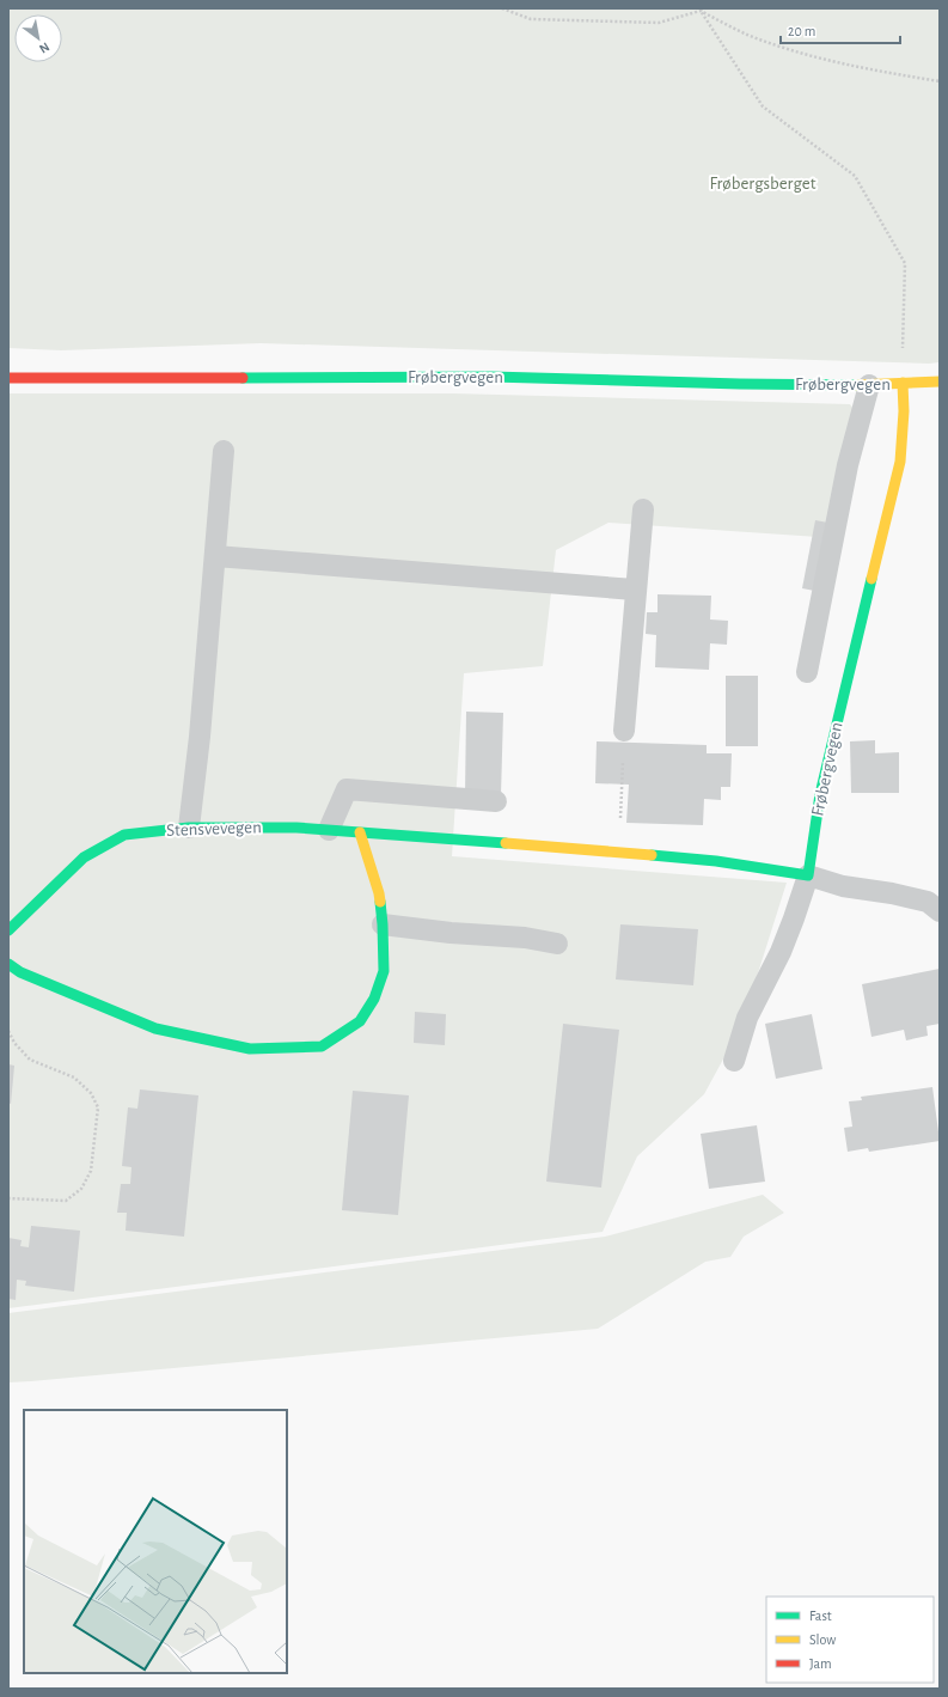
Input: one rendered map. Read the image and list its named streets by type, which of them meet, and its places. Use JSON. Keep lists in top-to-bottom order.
{
  "streets": {
    "street": ["Frøbergvegen", "Stensvevegen"]
  },
  "crossings": [
    ["Frøbergvegen", "Stensvevegen"]
  ],
  "parks": ["Frøbergsberget"],
  "legend": ["Fast", "Slow", "Jam"],
  "scale_bar": "20 m",
  "north": "bottom right"
}
